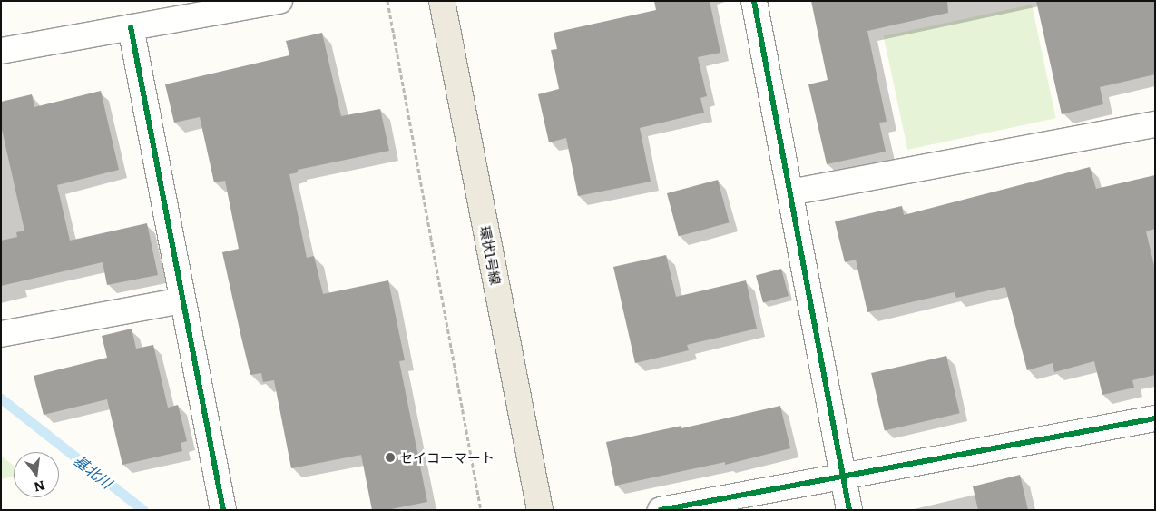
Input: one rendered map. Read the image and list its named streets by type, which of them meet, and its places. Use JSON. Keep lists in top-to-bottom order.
{
  "streets": {
    "main road": ["環状1号線"]
  },
  "water": ["基北川"],
  "places": ["セイコーマート"],
  "north": "bottom"
}
